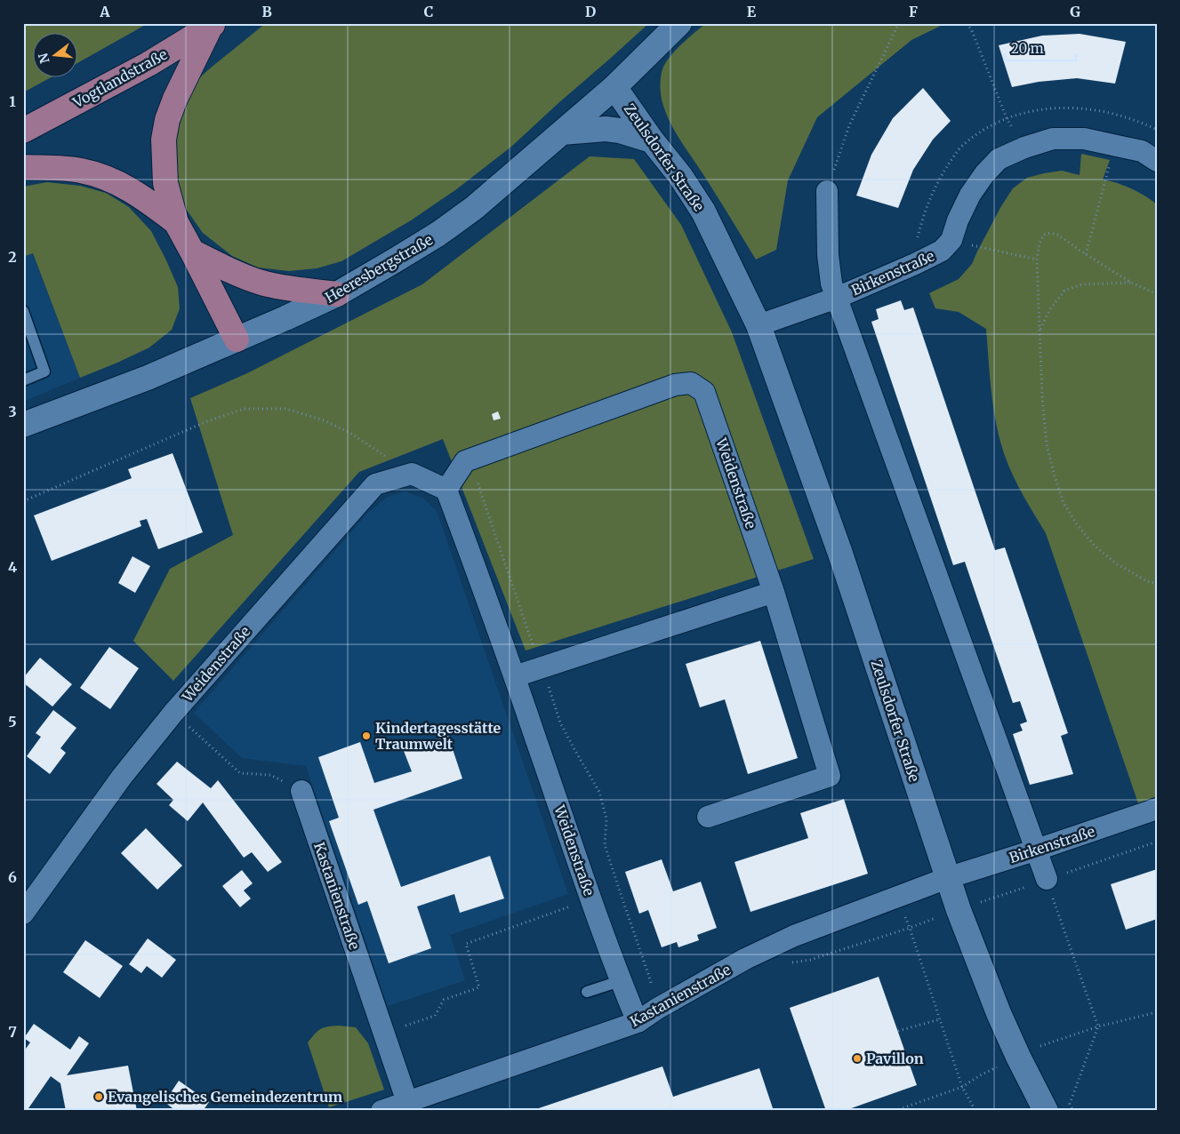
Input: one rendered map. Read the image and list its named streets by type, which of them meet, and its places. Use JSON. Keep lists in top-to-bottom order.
{
  "streets": {
    "main road": ["Vogtlandstraße"],
    "street": [
      "Zeulsdorfer Straße",
      "Heeresbergstraße",
      "Birkenstraße",
      "Weidenstraße",
      "Kastanienstraße"
    ]
  },
  "crossings": [
    ["Zeulsdorfer Straße", "Heeresbergstraße"],
    ["Zeulsdorfer Straße", "Birkenstraße"],
    ["Zeulsdorfer Straße", "Kastanienstraße"],
    ["Birkenstraße", "Kastanienstraße"],
    ["Weidenstraße", "Kastanienstraße"]
  ],
  "places": ["Kindertagesstätte Traumwelt", "Pavillon", "Evangelisches Gemeindezentrum"],
  "scale_bar": "20 m",
  "north": "left",
  "grid": {
    "columns": [
      "A",
      "B",
      "C",
      "D",
      "E",
      "F",
      "G"
    ],
    "rows": [
      "1",
      "2",
      "3",
      "4",
      "5",
      "6",
      "7"
    ]
  }
}
